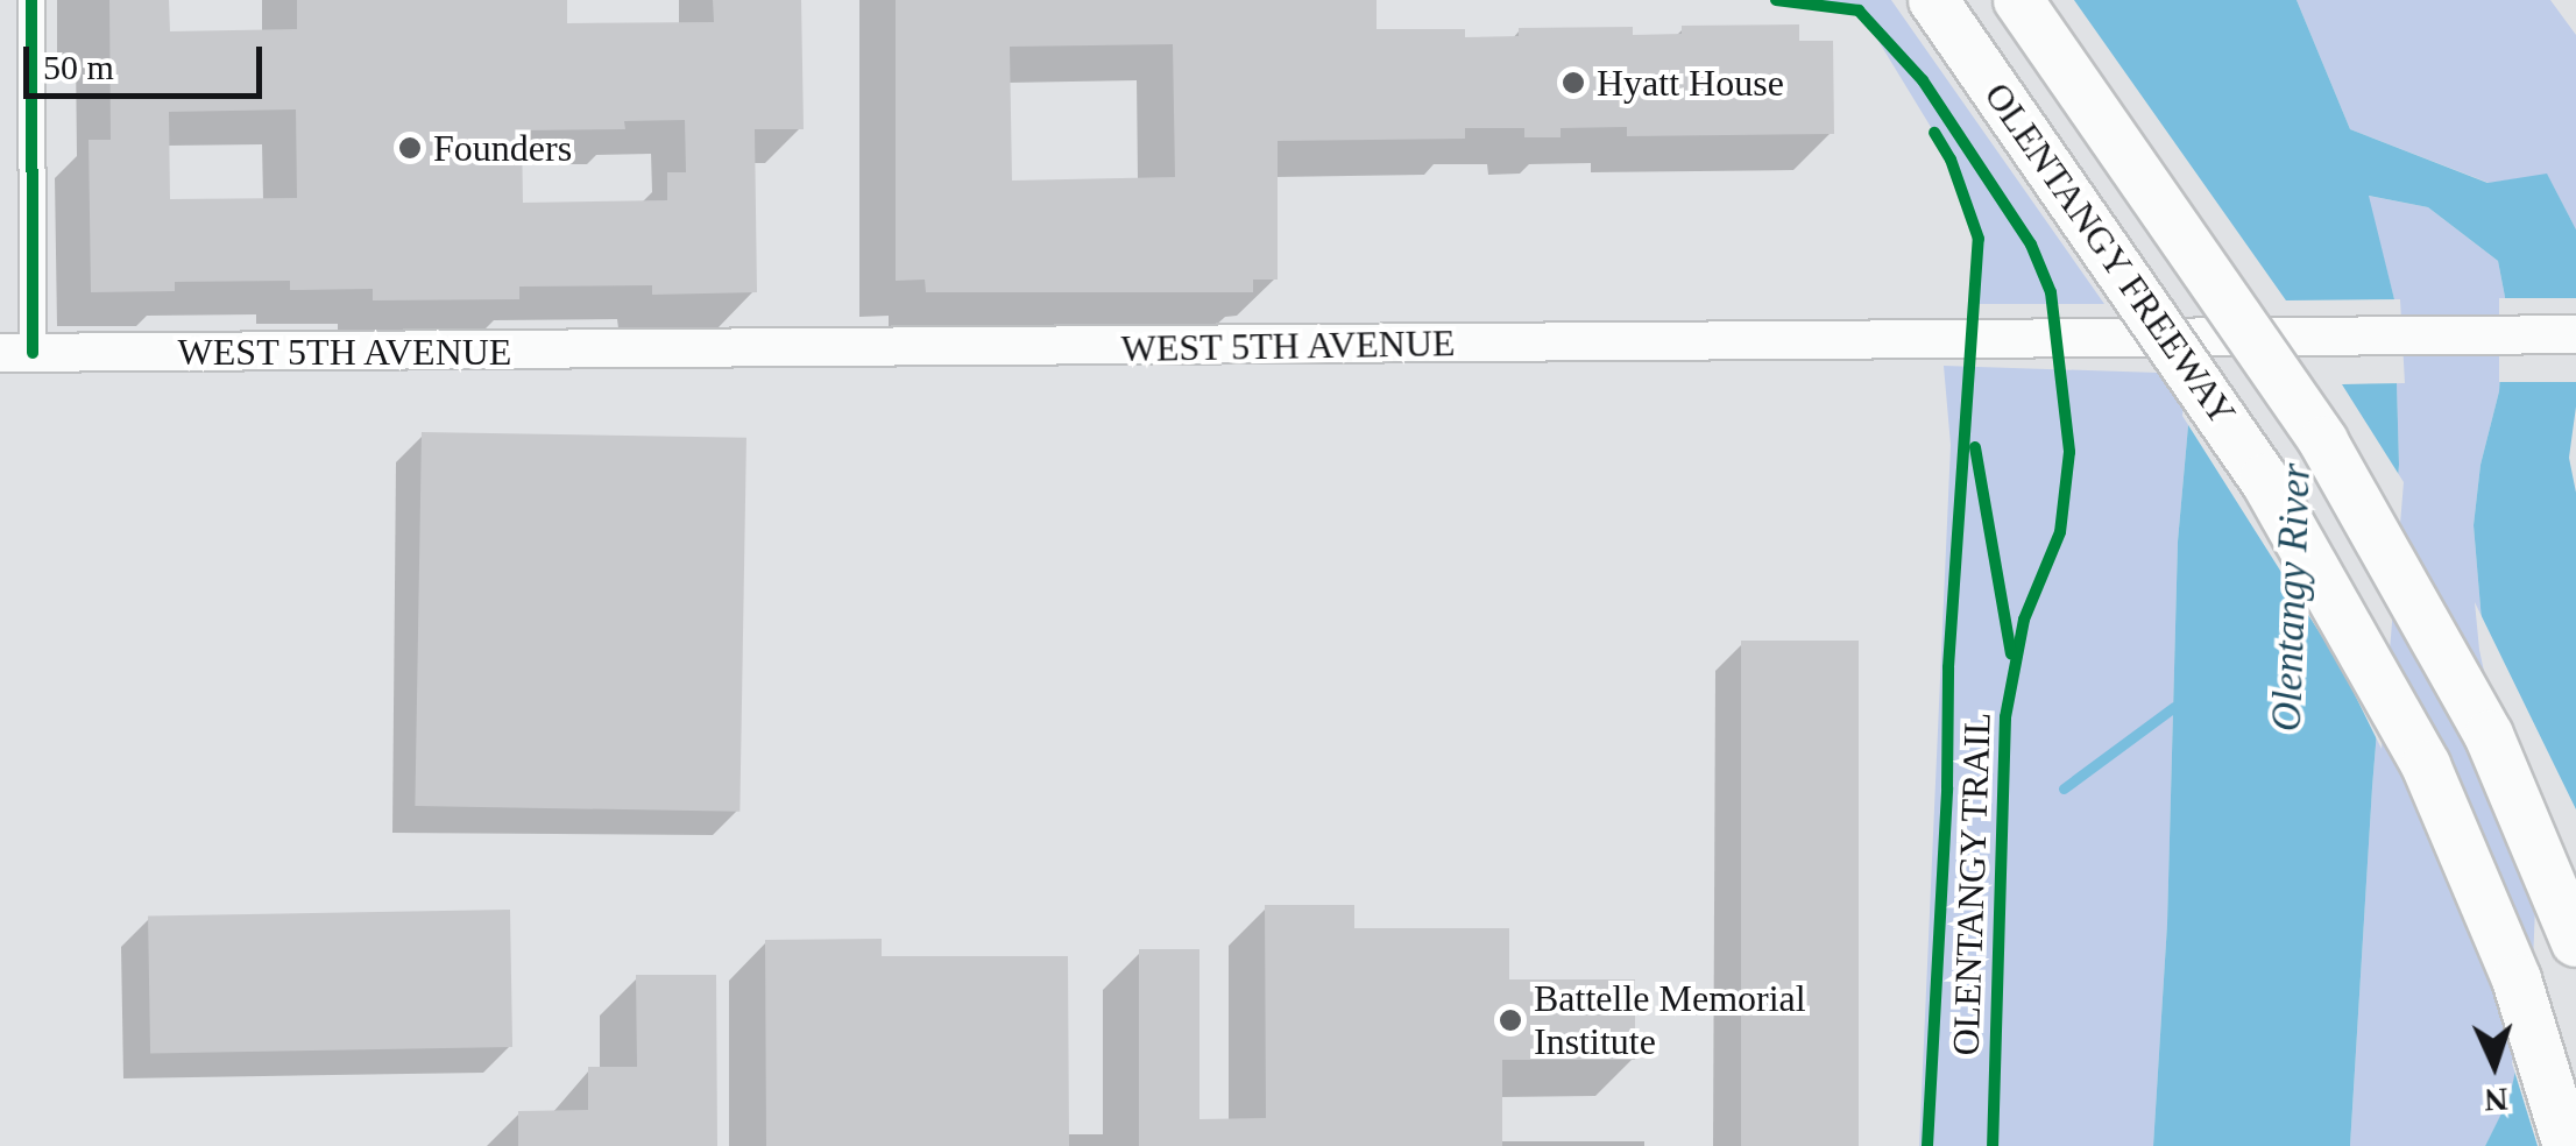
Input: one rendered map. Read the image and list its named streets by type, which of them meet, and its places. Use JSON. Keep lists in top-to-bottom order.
{
  "streets": {
    "highway": ["OLENTANGY FREEWAY"],
    "main road": ["WEST 5TH AVENUE"],
    "cycle path": ["OLENTANGY TRAIL"]
  },
  "water": ["Olentangy River"],
  "places": ["Hyatt House", "Founders", "Battelle Memorial Institute"],
  "scale_bar": "50 m",
  "north": "bottom"
}
